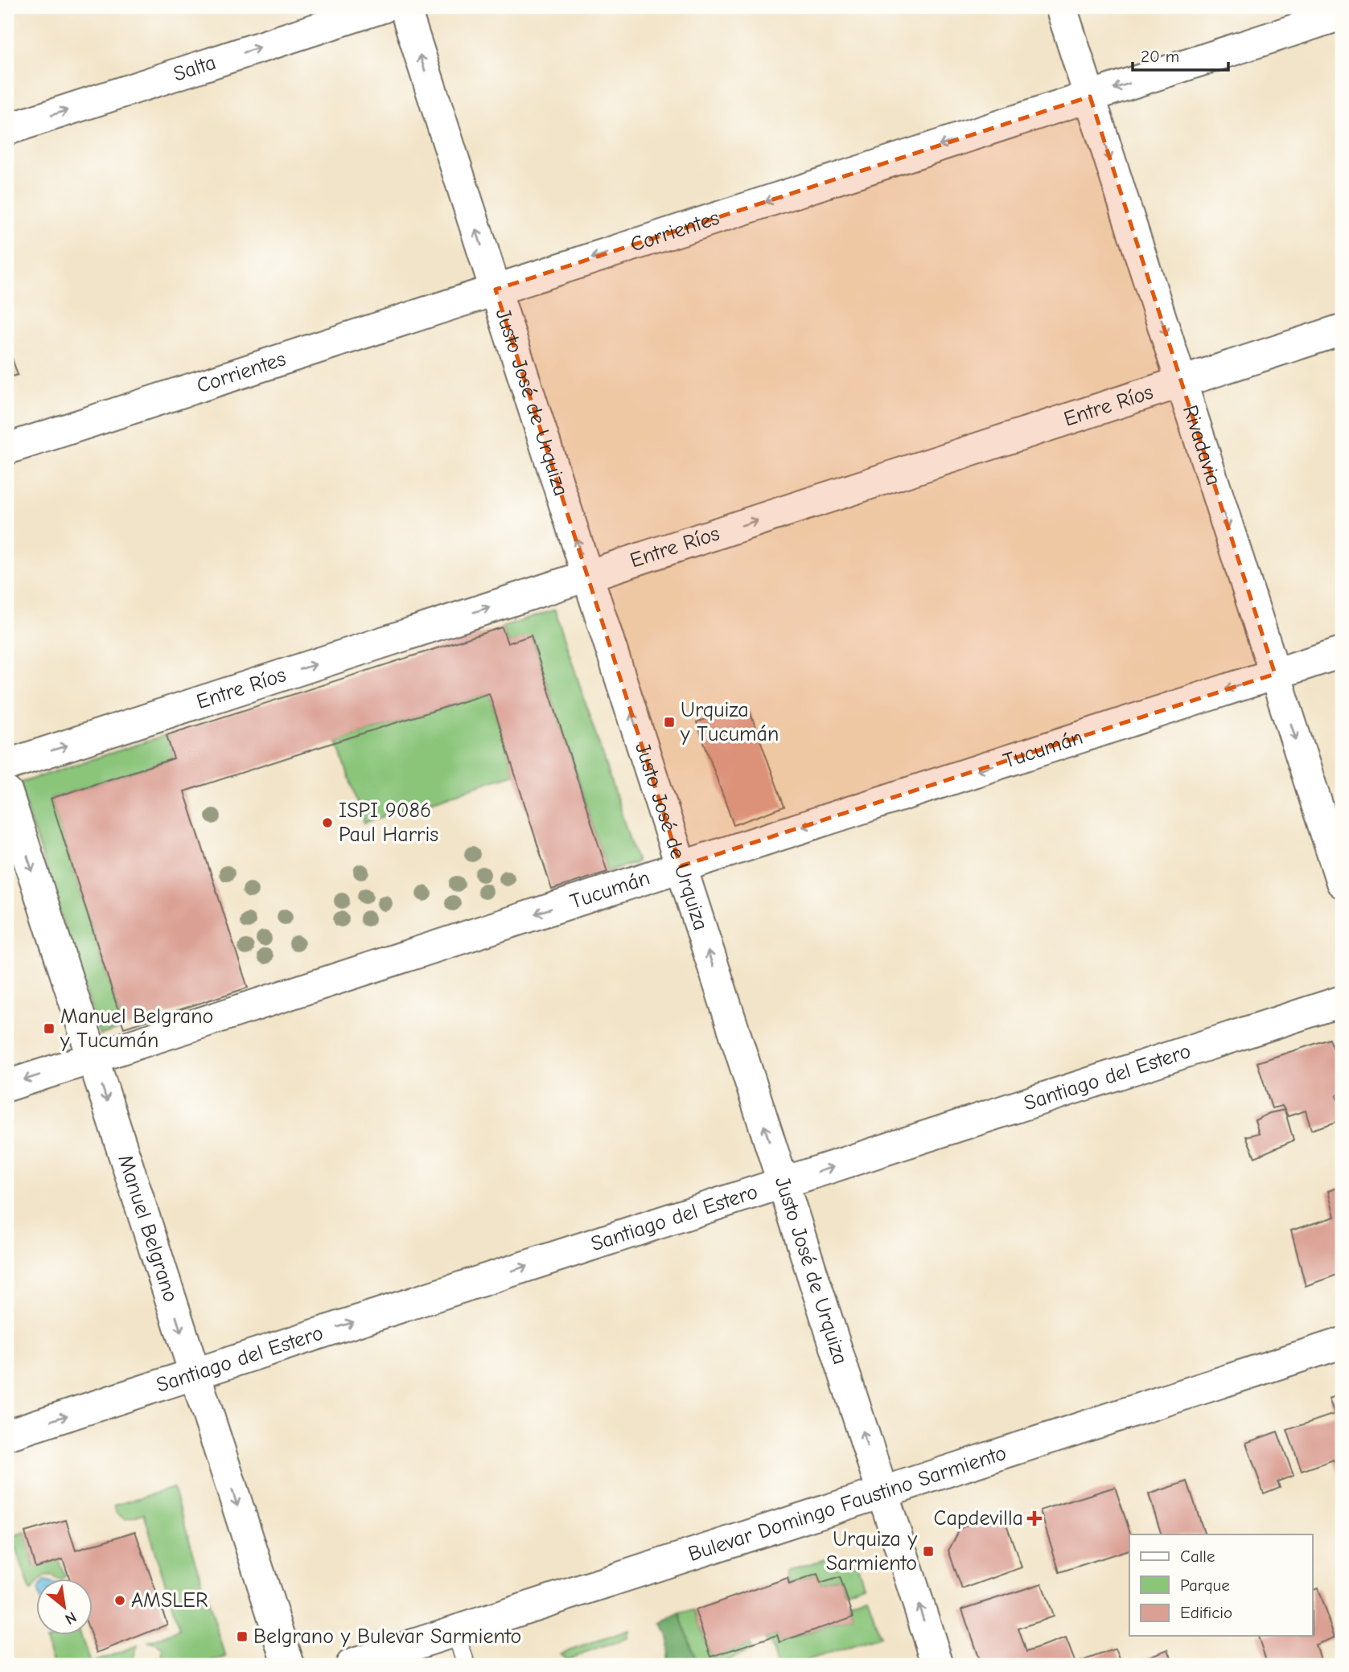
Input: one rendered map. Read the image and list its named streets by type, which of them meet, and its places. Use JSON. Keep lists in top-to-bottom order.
{
  "streets": {
    "street": [
      "Salta",
      "Corrientes",
      "Justo José de Urquiza",
      "Entre Ríos",
      "Rivadavia",
      "Tucumán",
      "Santiago del Estero",
      "Manuel Belgrano",
      "Bulevar Domingo Faustino Sarmiento"
    ]
  },
  "crossings": [
    ["Corrientes", "Justo José de Urquiza"],
    ["Corrientes", "Rivadavia"],
    ["Justo José de Urquiza", "Entre Ríos"],
    ["Justo José de Urquiza", "Tucumán"],
    ["Justo José de Urquiza", "Santiago del Estero"],
    ["Justo José de Urquiza", "Bulevar Domingo Faustino Sarmiento"],
    ["Entre Ríos", "Rivadavia"],
    ["Rivadavia", "Tucumán"],
    ["Tucumán", "Manuel Belgrano"],
    ["Santiago del Estero", "Manuel Belgrano"]
  ],
  "one_way": [
    "Salta",
    "Corrientes",
    "Justo José de Urquiza",
    "Entre Ríos",
    "Rivadavia",
    "Tucumán",
    "Santiago del Estero",
    "Manuel Belgrano"
  ],
  "places": {
    "transit": [
      "Urquiza y Tucumán",
      "Manuel Belgrano y Tucumán",
      "Urquiza y Sarmiento",
      "Belgrano y Bulevar Sarmiento"
    ],
    "other": ["ISPI 9086 Paul Harris", "AMSLER"],
    "health": ["Capdevilla"]
  },
  "legend": ["Calle", "Parque", "Edificio"],
  "scale_bar": "20 m",
  "north": "bottom right"
}
